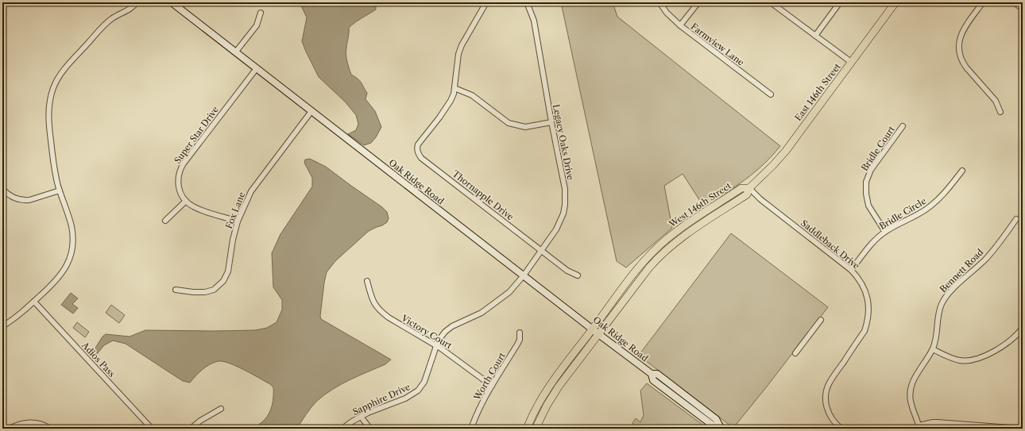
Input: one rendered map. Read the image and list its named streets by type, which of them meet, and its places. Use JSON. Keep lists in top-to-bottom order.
{
  "streets": {
    "main road": ["East 146th Street", "West 146th Street"],
    "street": [
      "Farmview Lane",
      "Super Star Drive",
      "Legacy Oaks Drive",
      "Bridle Court",
      "Oak Ridge Road",
      "Thornapple Drive",
      "Fox Lane",
      "Bridle Circle",
      "Saddleback Drive",
      "Bennett Road",
      "Victory Court",
      "Adios Pass",
      "Worth Court",
      "Sapphire Drive"
    ]
  },
  "crossings": [
    ["East 146th Street", "West 146th Street"],
    ["East 146th Street", "Saddleback Drive"],
    ["Super Star Drive", "Oak Ridge Road"],
    ["Super Star Drive", "Fox Lane"],
    ["Legacy Oaks Drive", "Oak Ridge Road"],
    ["Legacy Oaks Drive", "Thornapple Drive"],
    ["Legacy Oaks Drive", "Sapphire Drive"],
    ["Bridle Court", "Bridle Circle"],
    ["Oak Ridge Road", "West 146th Street"],
    ["Oak Ridge Road", "Fox Lane"],
    ["Oak Ridge Road", "Sapphire Drive"],
    ["West 146th Street", "Saddleback Drive"],
    ["Bridle Circle", "Saddleback Drive"],
    ["Victory Court", "Worth Court"],
    ["Victory Court", "Sapphire Drive"]
  ]
}
